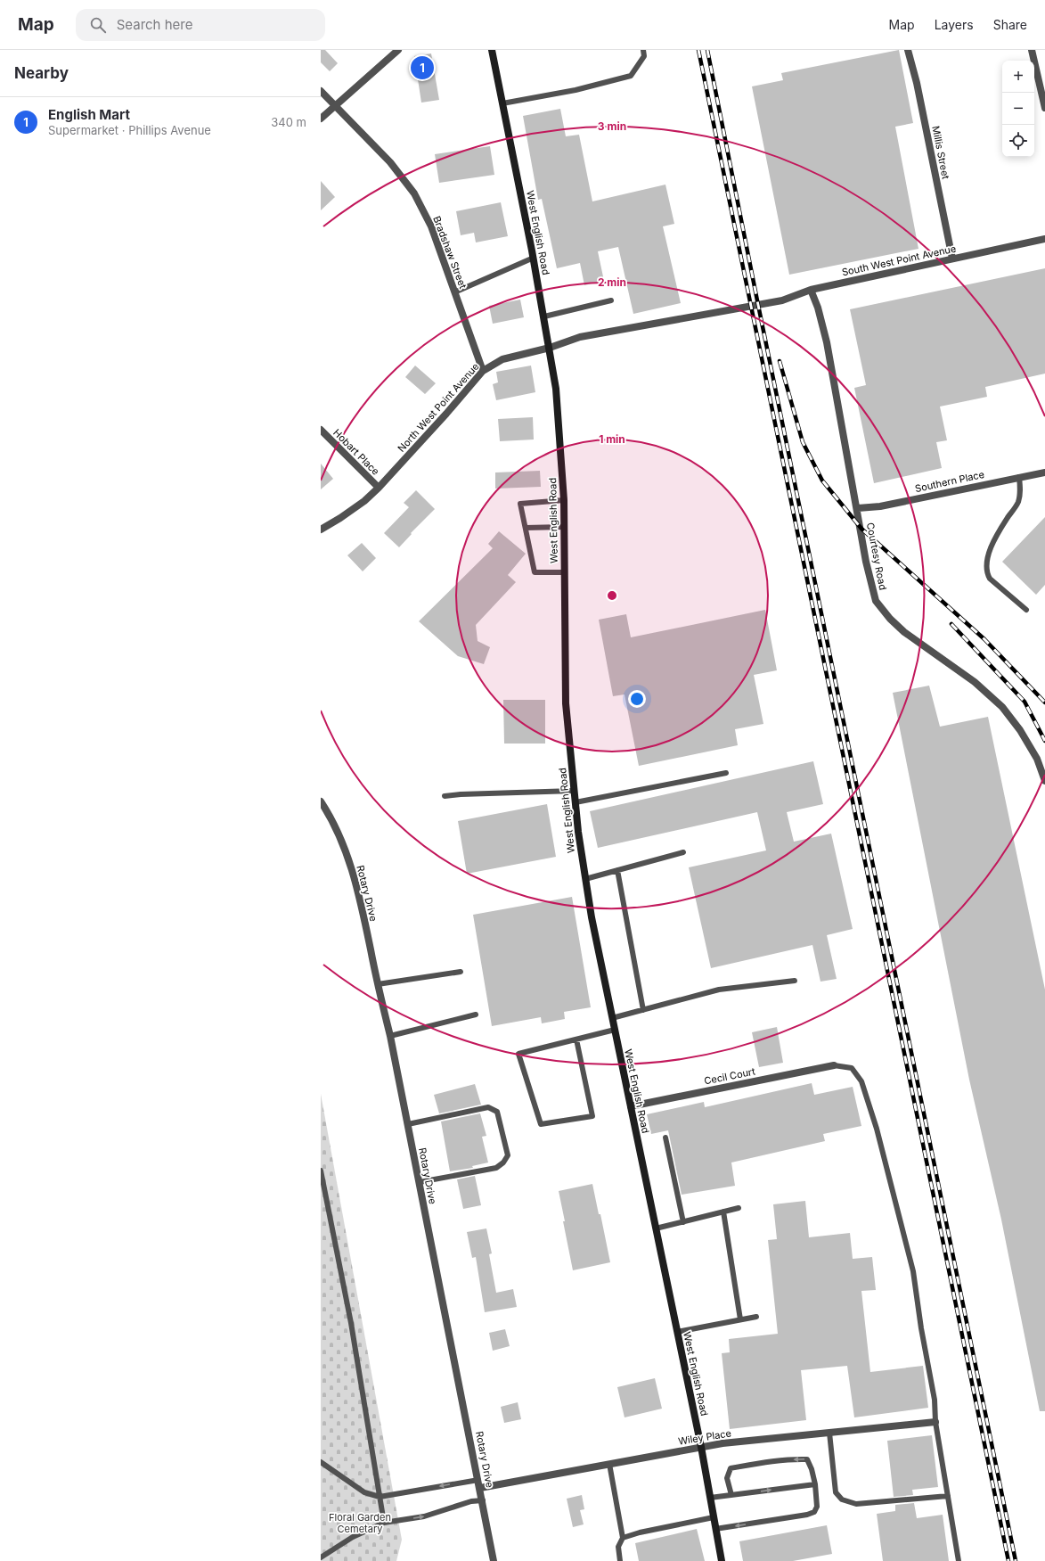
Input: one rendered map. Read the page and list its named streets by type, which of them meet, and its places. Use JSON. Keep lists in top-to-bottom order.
{
  "streets": {
    "main road": ["West English Road"],
    "street": [
      "Millis Street",
      "Bradshaw Street",
      "South West Point Avenue",
      "North West Point Avenue",
      "Hobart Place",
      "Southern Place",
      "Courtesy Road",
      "Rotary Drive",
      "Cecil Court",
      "Wiley Place"
    ]
  },
  "crossings": [
    ["Millis Street", "South West Point Avenue"],
    ["West English Road", "North West Point Avenue"],
    ["West English Road", "Cecil Court"],
    ["West English Road", "Wiley Place"],
    ["Bradshaw Street", "North West Point Avenue"],
    ["South West Point Avenue", "North West Point Avenue"],
    ["South West Point Avenue", "Courtesy Road"],
    ["North West Point Avenue", "Hobart Place"],
    ["Southern Place", "Courtesy Road"],
    ["Rotary Drive", "Wiley Place"]
  ],
  "parks": ["Floral Garden Cemetary"],
  "page": {
    "header": "Map",
    "search": "Search here",
    "nav": ["Map", "Layers", "Share"],
    "heading": "Nearby",
    "pins": "1",
    "map_buttons": ["+", "−"],
    "list": [
      {
        "mark": "1",
        "name": "English Mart",
        "note": "Supermarket · Phillips Avenue",
        "value": "340 m"
      }
    ]
  },
  "rings": ["3 min", "2 min", "1 min"]
}
